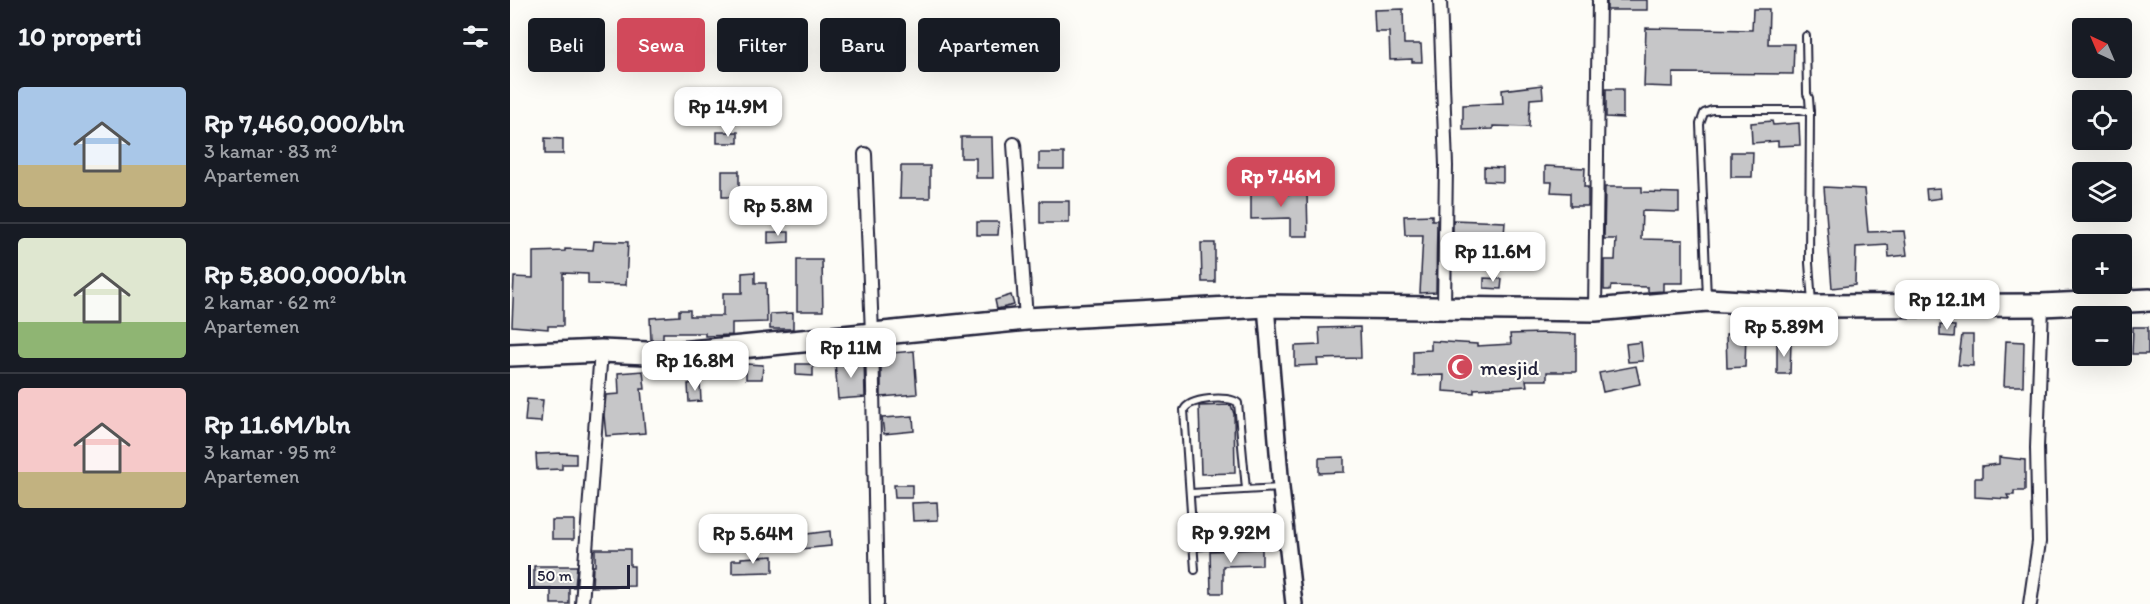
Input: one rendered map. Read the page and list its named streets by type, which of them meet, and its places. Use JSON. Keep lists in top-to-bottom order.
{
  "places": {
    "mosque": ["mesjid"]
  },
  "scale_bar": "50 m",
  "north": "top left",
  "page": {
    "heading": "10 properti",
    "map_buttons": ["+", "−"],
    "chip": [
      "Beli",
      "Sewa",
      "Filter",
      "Baru",
      "Apartemen"
    ],
    "list": [
      {
        "name": "Rp 7,460,000/bln",
        "note": "3 kamar · 83 m² · Apartemen"
      },
      {
        "name": "Rp 5,800,000/bln",
        "note": "2 kamar · 62 m² · Apartemen"
      },
      {
        "name": "Rp 11.6M/bln",
        "note": "3 kamar · 95 m² · Apartemen"
      }
    ],
    "price": [
      "Rp 14.9M",
      "Rp 7.46M",
      "Rp 5.8M",
      "Rp 11.6M",
      "Rp 12.1M",
      "Rp 5.89M",
      "Rp 11M",
      "Rp 16.8M",
      "Rp 9.92M",
      "Rp 5.64M"
    ],
    "scale": "50 m"
  }
}
